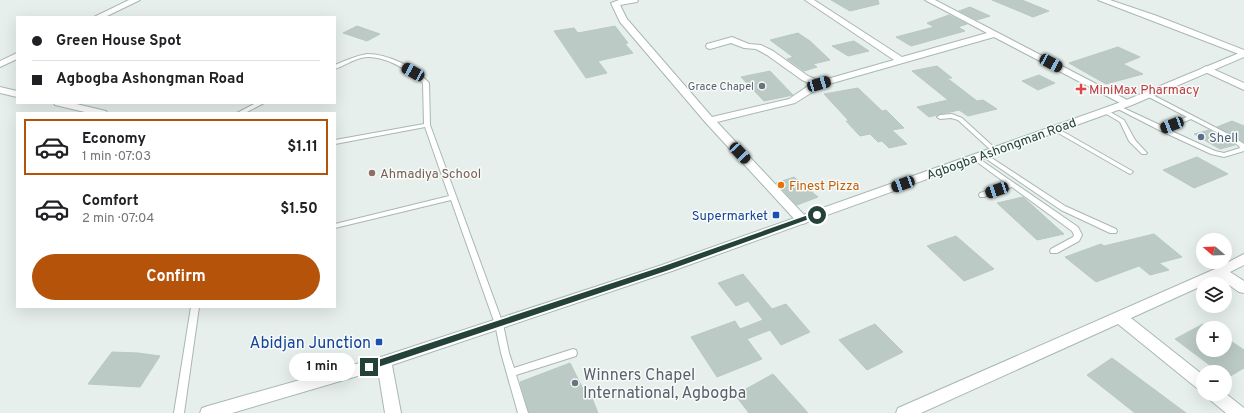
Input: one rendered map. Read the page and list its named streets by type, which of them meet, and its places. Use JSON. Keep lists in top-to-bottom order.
{
  "streets": {
    "street": ["Agbogba Ashongman Road"]
  },
  "places": {
    "other": [
      "Grace Chapel",
      "Shell",
      "Ahmadiya School",
      "Finest Pizza",
      "Winners Chapel International, Agbogba"
    ],
    "health": ["MiniMax Pharmacy"],
    "transit": ["Supermarket", "Abidjan Junction"]
  },
  "north": "left",
  "page": {
    "banner": ["Green House Spot", "Agbogba Ashongman Road"],
    "list": [
      {
        "name": "Economy",
        "note": "1 min · 07:03",
        "value": "$1.11"
      },
      {
        "name": "Comfort",
        "note": "2 min · 07:04",
        "value": "$1.50"
      }
    ],
    "map_buttons": ["+", "−"],
    "buttons": "Confirm",
    "bubble": "1 min"
  }
}
